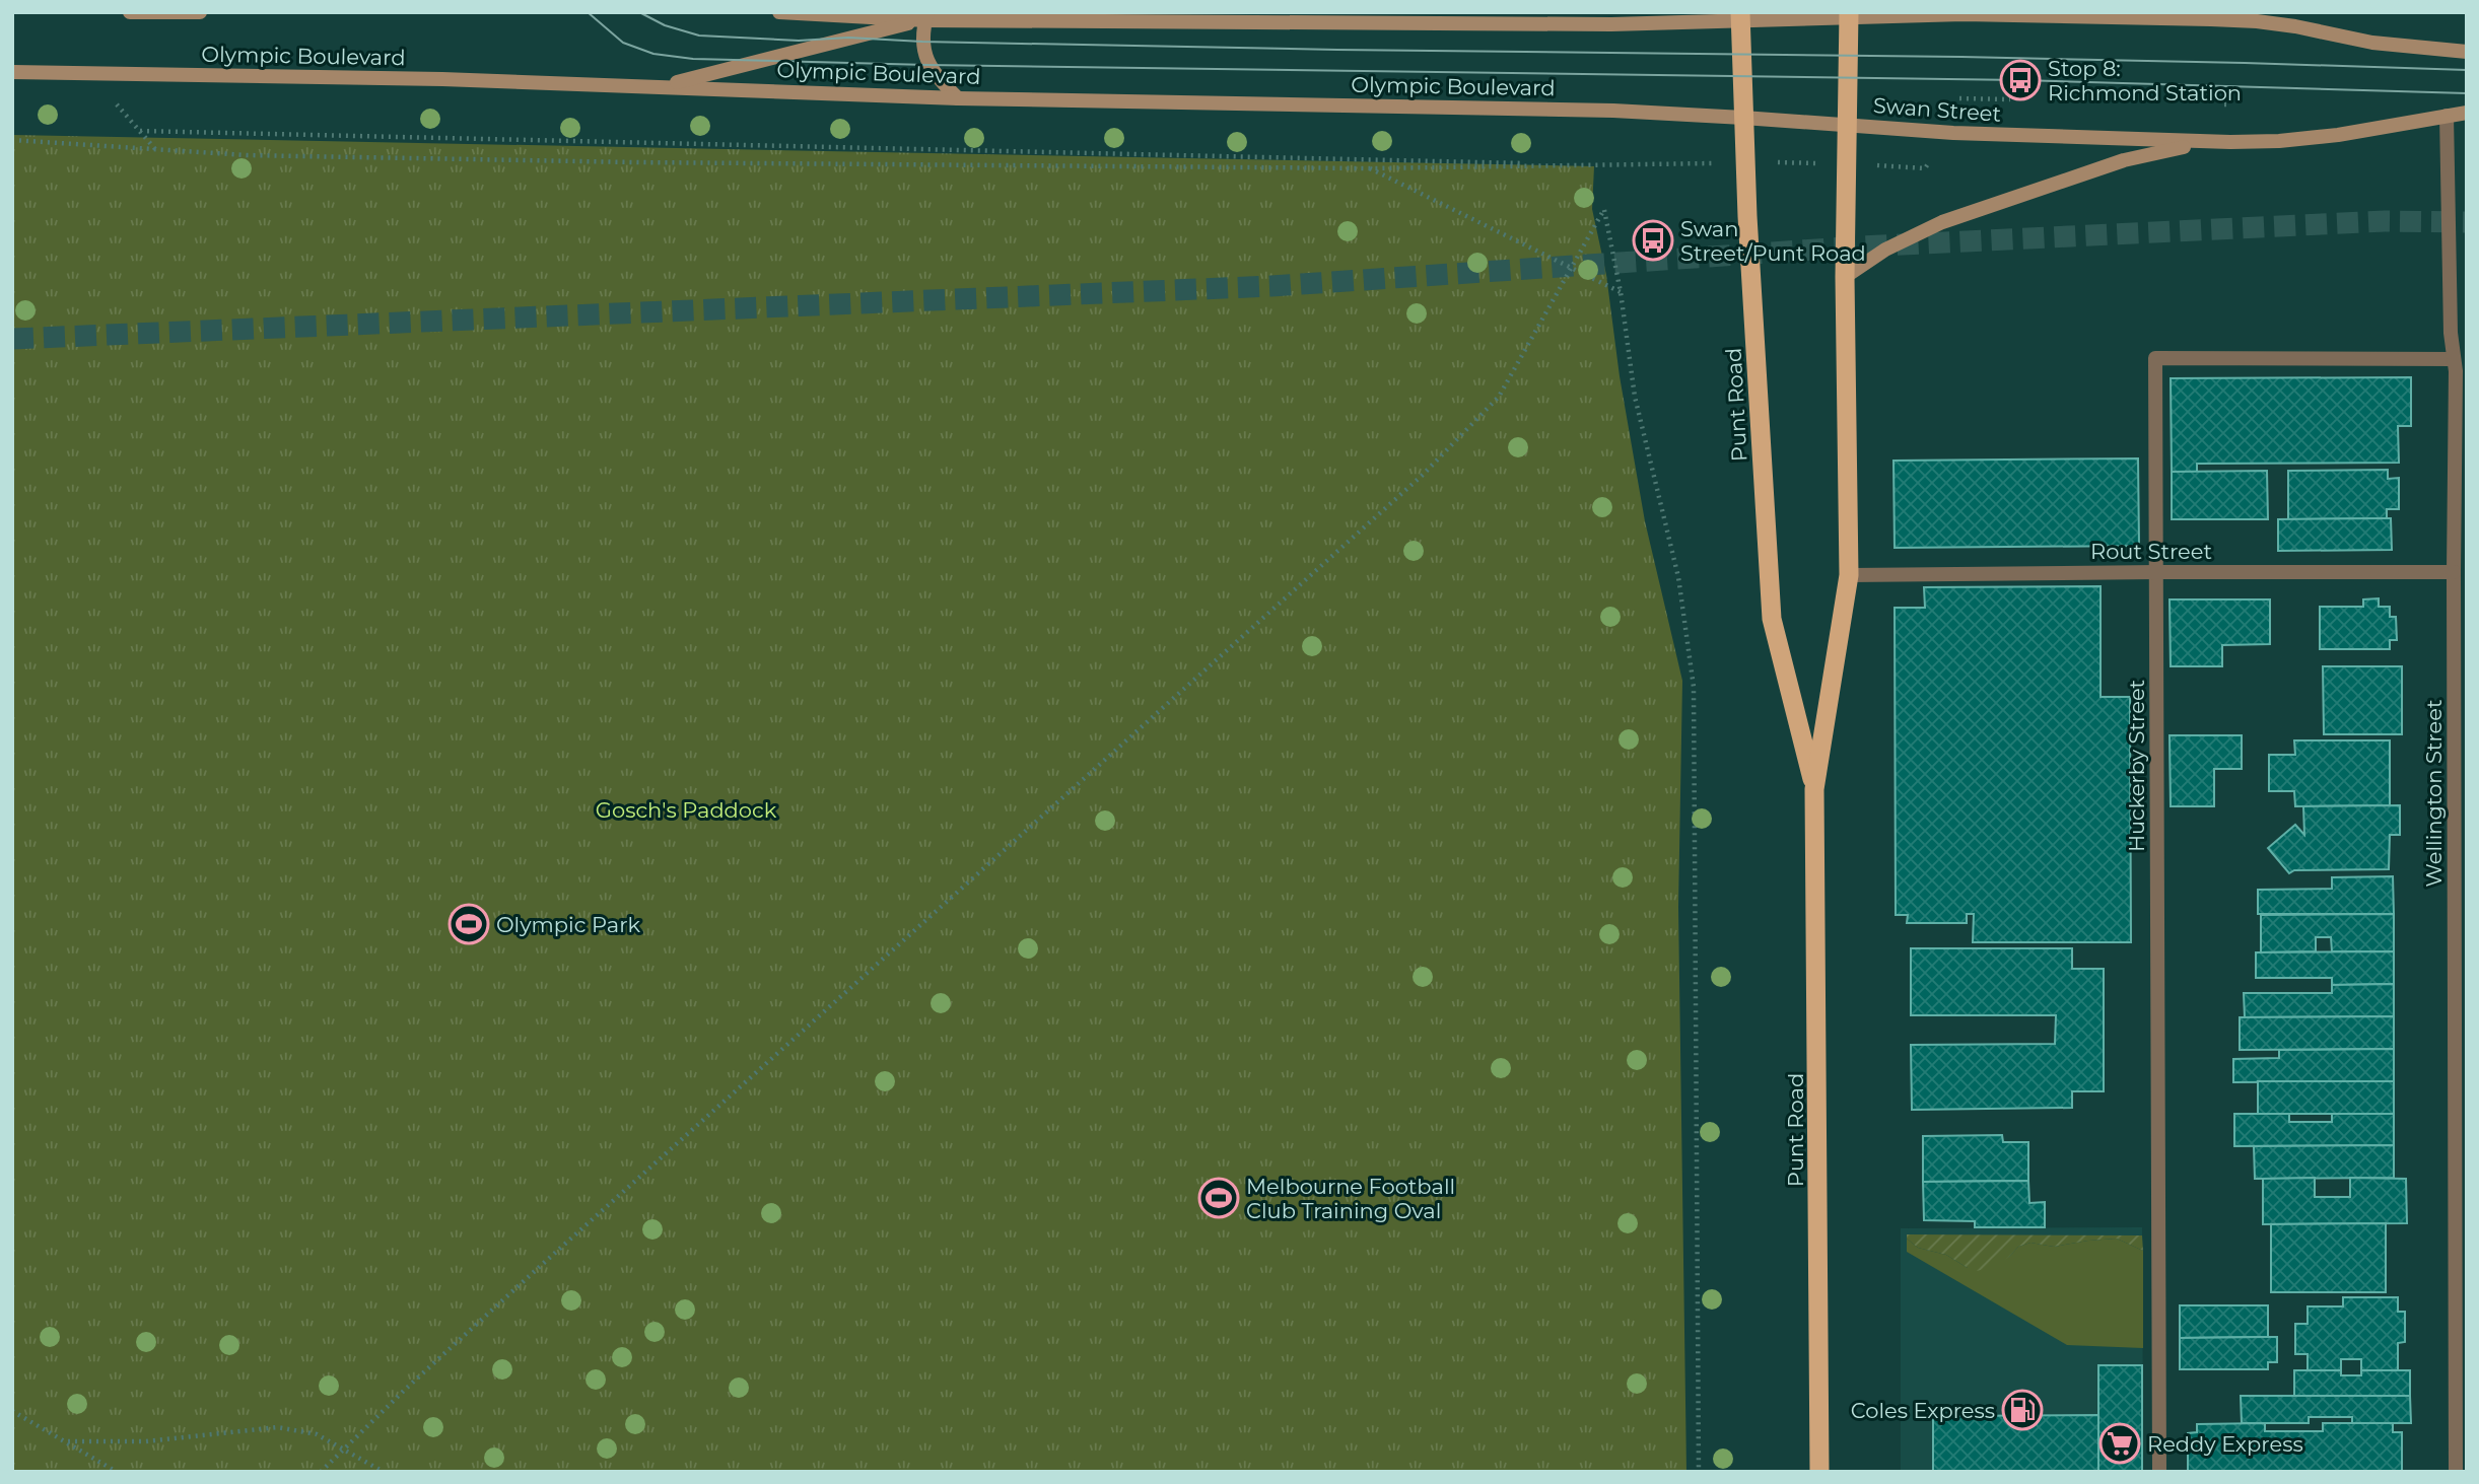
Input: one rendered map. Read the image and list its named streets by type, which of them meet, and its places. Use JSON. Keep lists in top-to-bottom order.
{
  "streets": {
    "highway": ["Punt Road"],
    "main road": ["Olympic Boulevard", "Swan Street"],
    "street": ["Rout Street", "Huckerby Street", "Wellington Street"]
  },
  "crossings": [
    ["Olympic Boulevard", "Swan Street"],
    ["Olympic Boulevard", "Punt Road"],
    ["Swan Street", "Punt Road"],
    ["Swan Street", "Wellington Street"],
    ["Punt Road", "Rout Street"],
    ["Rout Street", "Huckerby Street"],
    ["Rout Street", "Wellington Street"],
    ["Huckerby Street", "Wellington Street"]
  ],
  "parks": ["Gosch's Paddock"],
  "places": {
    "bus stop": ["Stop 8: Richmond Station", "Swan Street/Punt Road"],
    "sports": ["Olympic Park", "Melbourne Football Club Training Oval"],
    "fuel station": ["Coles Express"],
    "supermarket": ["Reddy Express"]
  }
}
